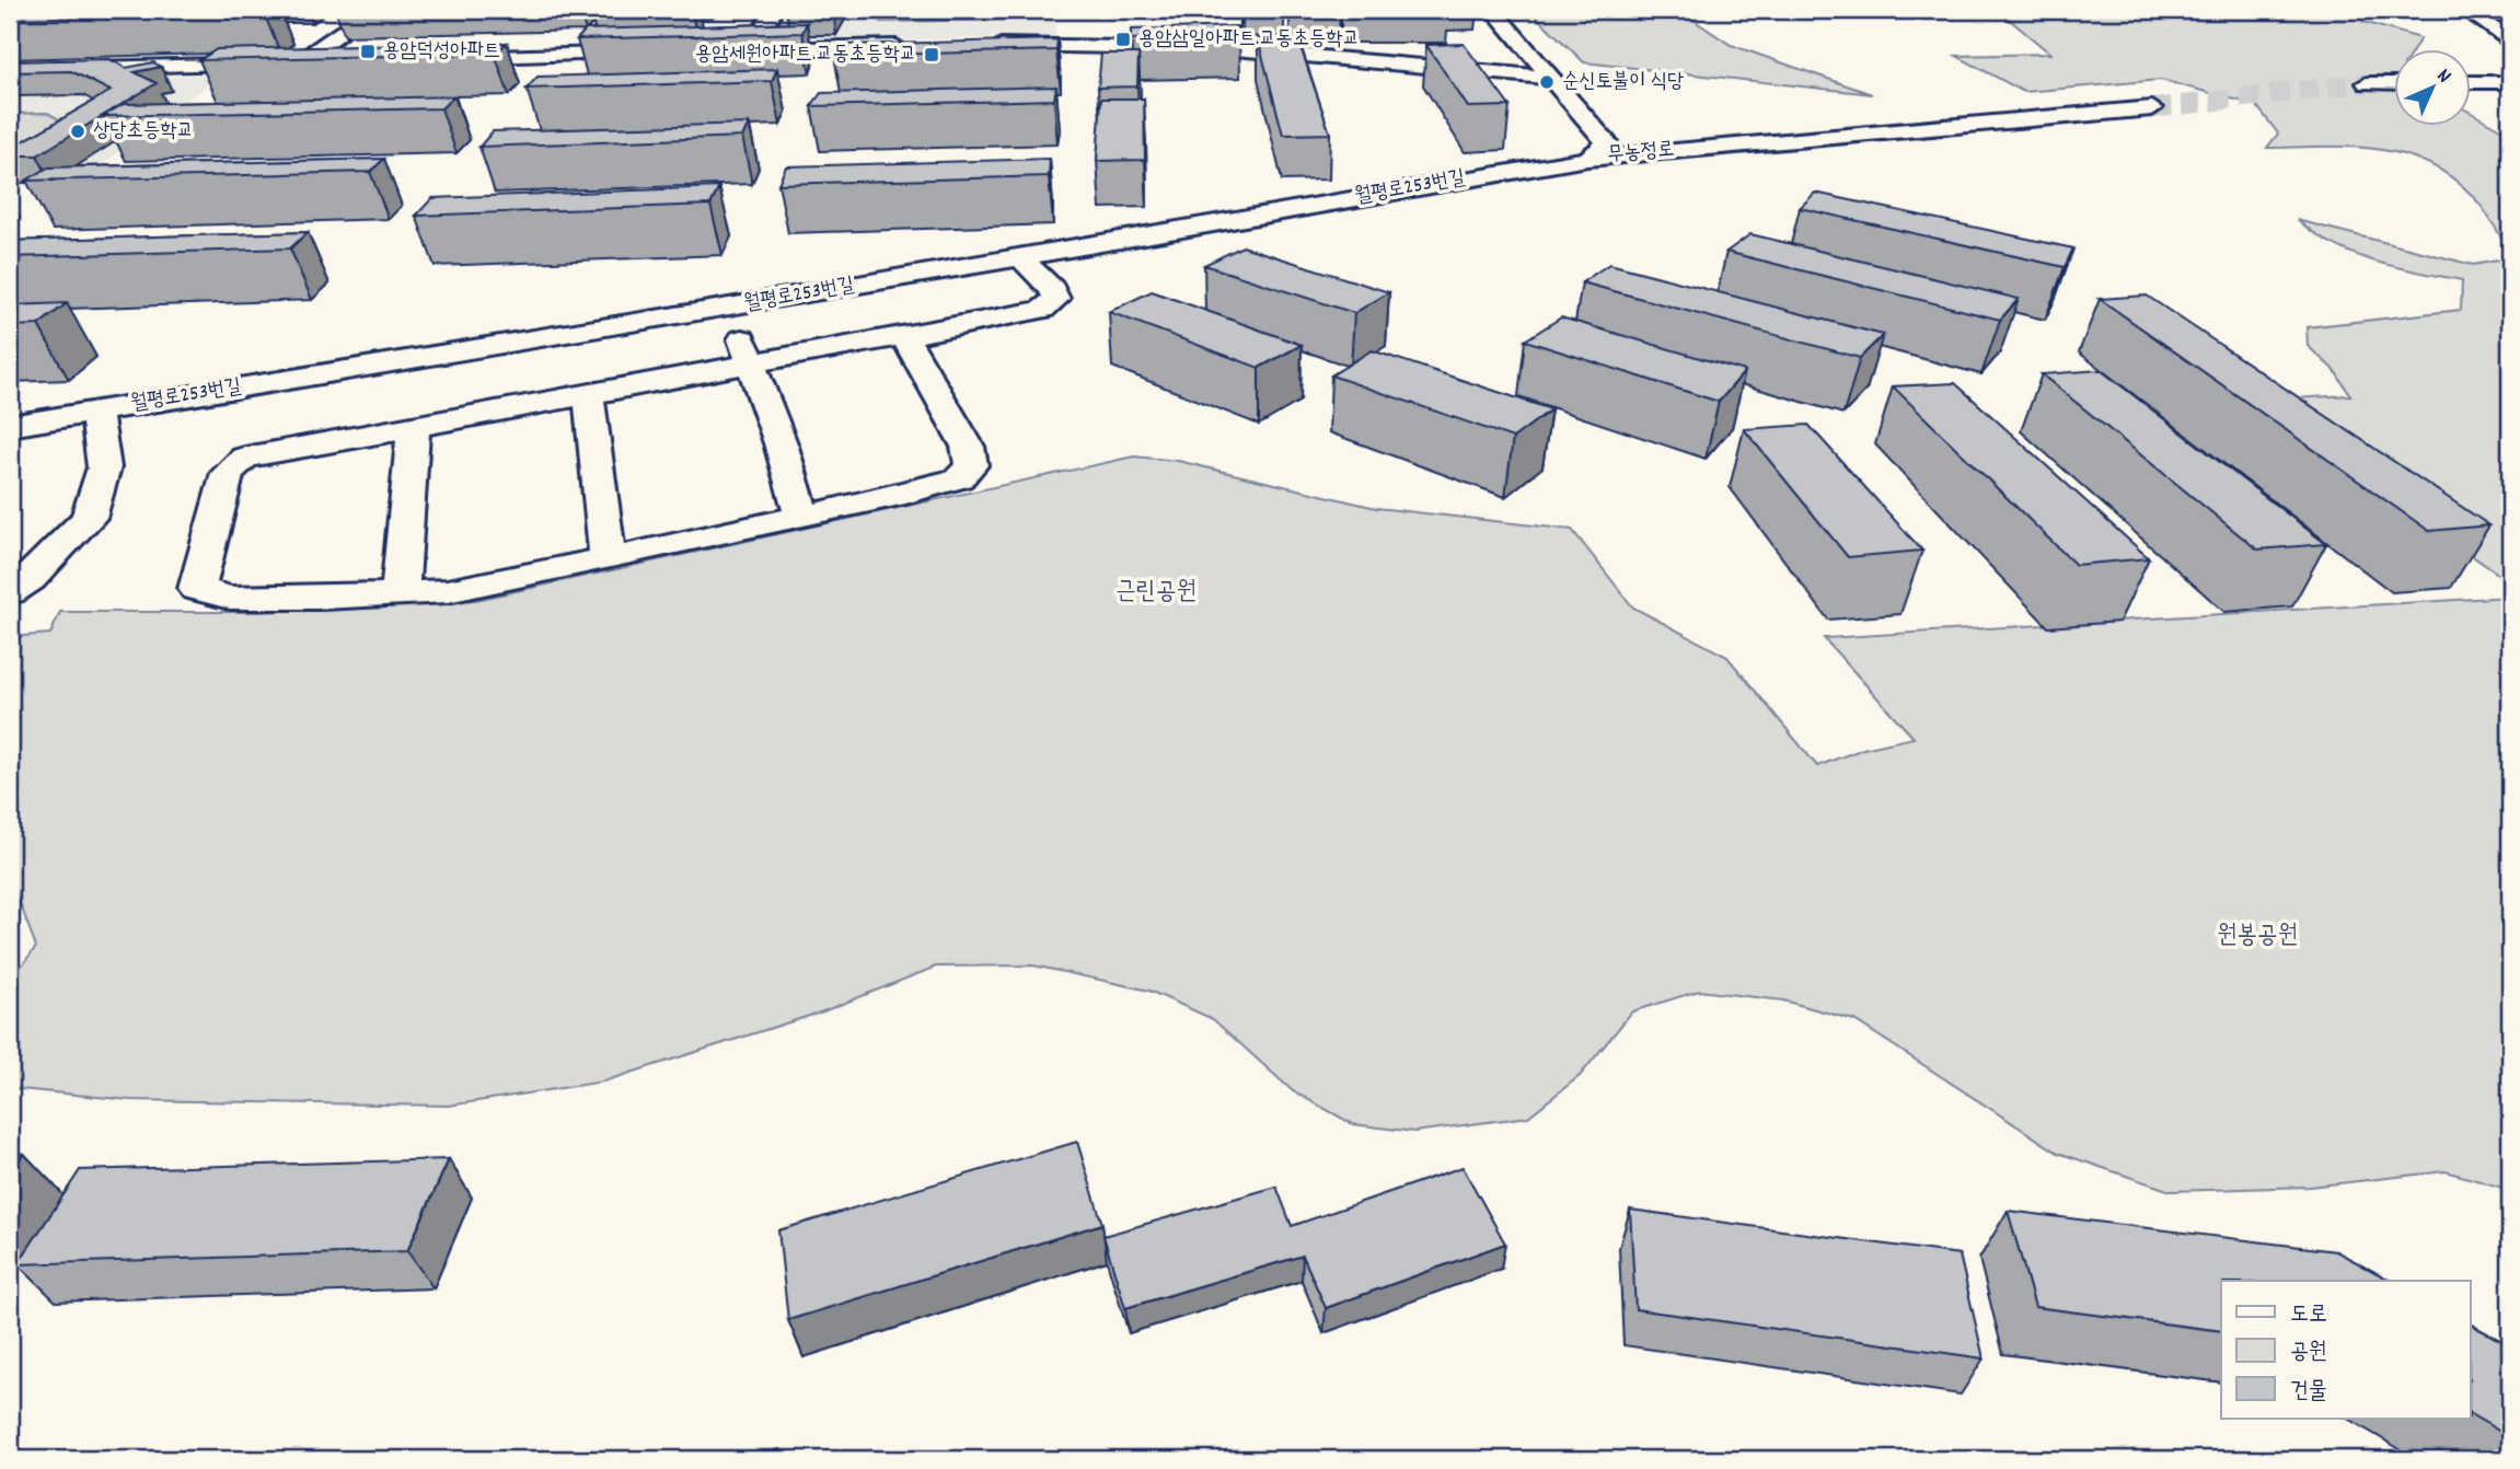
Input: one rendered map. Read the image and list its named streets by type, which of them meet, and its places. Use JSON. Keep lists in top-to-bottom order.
{
  "streets": {
    "street": ["무농정로", "월평로253번길"]
  },
  "crossings": [
    ["무농정로", "월평로253번길"]
  ],
  "parks": ["근린공원", "원봉공원"],
  "places": {
    "transit": ["용암삼일아파트.교동초등학교", "용암덕성아파트", "용암세원아파트.교동초등학교"],
    "other": ["순신토불이 식당", "상당초등학교"]
  },
  "legend": ["도로", "공원", "건물"],
  "north": "top right"
}
